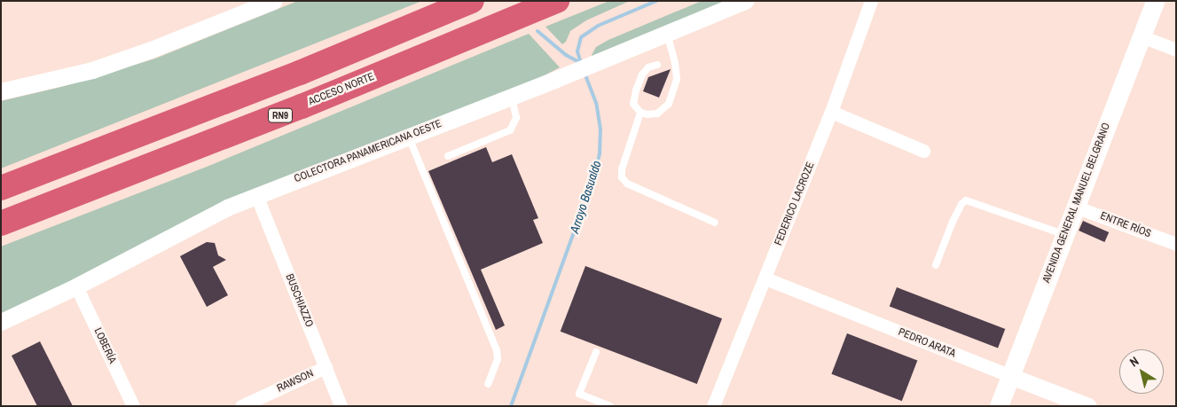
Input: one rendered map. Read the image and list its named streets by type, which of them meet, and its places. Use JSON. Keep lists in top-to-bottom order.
{
  "streets": {
    "highway": ["ACCESO NORTE", "RN9"],
    "main road": ["AVENIDA GENERAL MANUEL BELGRANO"],
    "street": [
      "COLECTORA PANAMERICANA OESTE",
      "FEDERICO LACROZE",
      "ENTRE RÍOS",
      "BUSCHIAZZO",
      "PEDRO ARATA",
      "LOBERÍA",
      "RAWSON"
    ]
  },
  "crossings": [
    ["COLECTORA PANAMERICANA OESTE", "BUSCHIAZZO"],
    ["COLECTORA PANAMERICANA OESTE", "LOBERÍA"],
    ["AVENIDA GENERAL MANUEL BELGRANO", "ENTRE RÍOS"],
    ["AVENIDA GENERAL MANUEL BELGRANO", "PEDRO ARATA"],
    ["FEDERICO LACROZE", "PEDRO ARATA"],
    ["BUSCHIAZZO", "RAWSON"]
  ],
  "water": ["Arroyo Basualdo"],
  "north": "top left"
}
